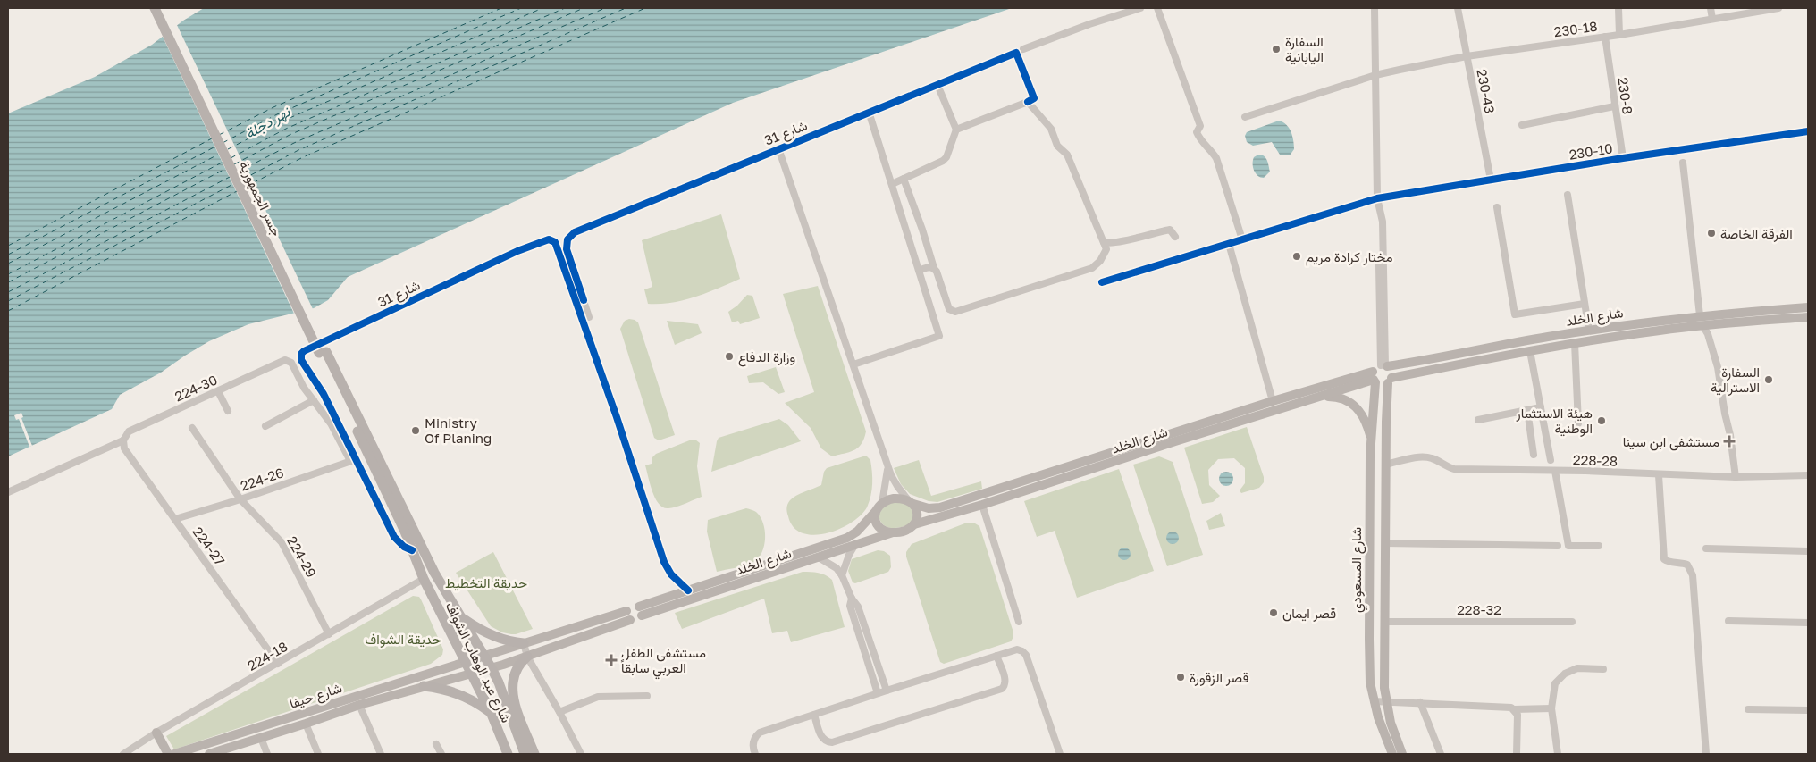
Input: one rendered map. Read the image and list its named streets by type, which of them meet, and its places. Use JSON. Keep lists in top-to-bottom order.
{
  "streets": {
    "main road": [
      "جسر الجمهورية",
      "شارع الخلد",
      "شارع المسعودي",
      "شارع عبد الوهاب الشواف",
      "شارع حيفا"
    ],
    "street": [
      "230-18",
      "230-43",
      "230-8",
      "شارع 31",
      "230-10",
      "224-30",
      "228-28",
      "224-26",
      "224-27",
      "224-29",
      "228-32",
      "224-18"
    ]
  },
  "crossings": [
    ["230-18", "230-43"],
    ["230-18", "230-8"],
    ["230-43", "230-10"],
    ["230-8", "230-10"],
    ["شارع 31", "شارع الخلد"],
    ["شارع 31", "224-26"],
    ["جسر الجمهورية", "شارع عبد الوهاب الشواف"],
    ["شارع الخلد", "شارع المسعودي"],
    ["224-30", "224-27"],
    ["224-26", "224-27"],
    ["224-26", "224-29"],
    ["224-27", "224-18"],
    ["224-29", "224-18"],
    ["224-18", "شارع عبد الوهاب الشواف"],
    ["شارع عبد الوهاب الشواف", "شارع حيفا"]
  ],
  "water": ["نهر دجلة"],
  "parks": ["حديقة التخطيط", "حديقة الشواف"],
  "places": {
    "other": [
      "السفارة اليابانية",
      "الفرقة الخاصة",
      "مختار كرادة مريم",
      "وزارة الدفاع",
      "السفارة الاسترالية",
      "هيئة الاستثمار الوطنية",
      "Ministry Of Planing",
      "قصر ايمان",
      "قصر الزقورة"
    ],
    "health": ["مستشفى ابن سينا", "مستشفى الطفل العربي سابقاً"]
  }
}
